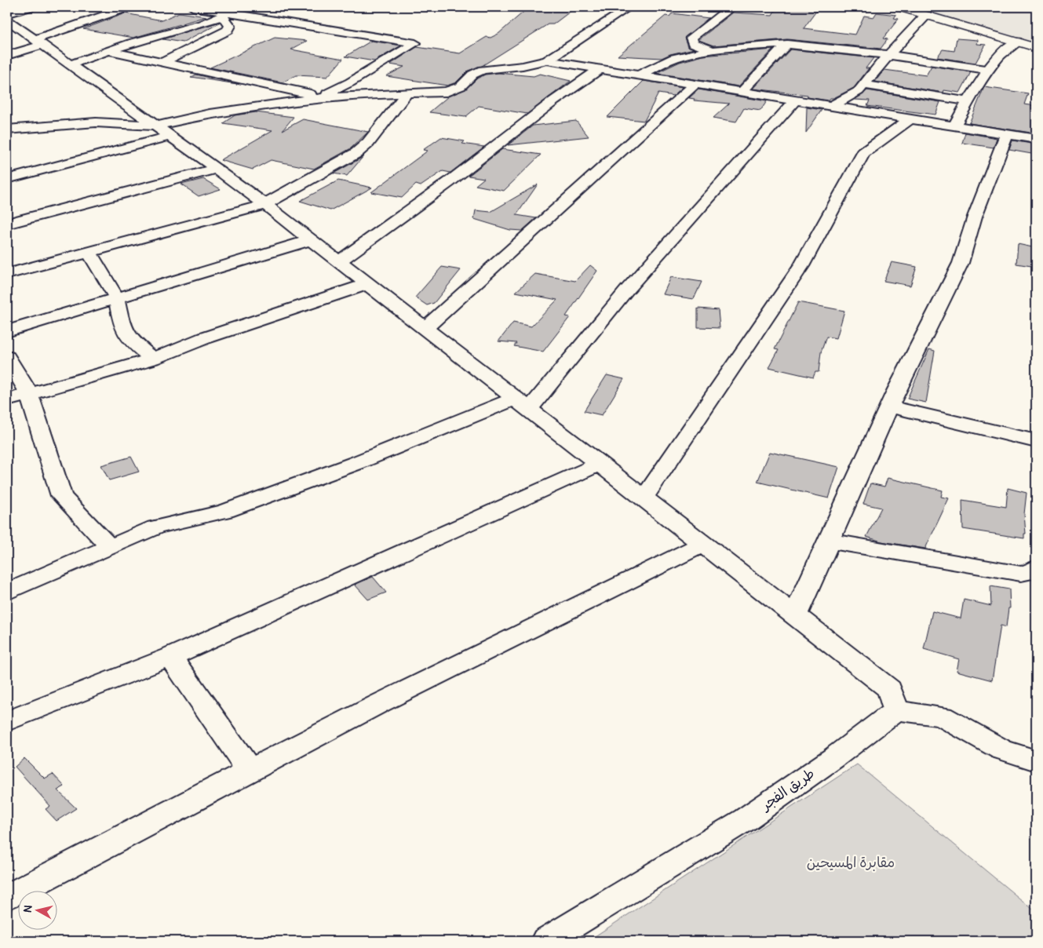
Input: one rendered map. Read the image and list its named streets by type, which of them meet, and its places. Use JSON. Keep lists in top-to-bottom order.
{
  "streets": {
    "street": ["طريق الفجر"]
  },
  "parks": ["مقابرة المسيحين"],
  "north": "left"
}
